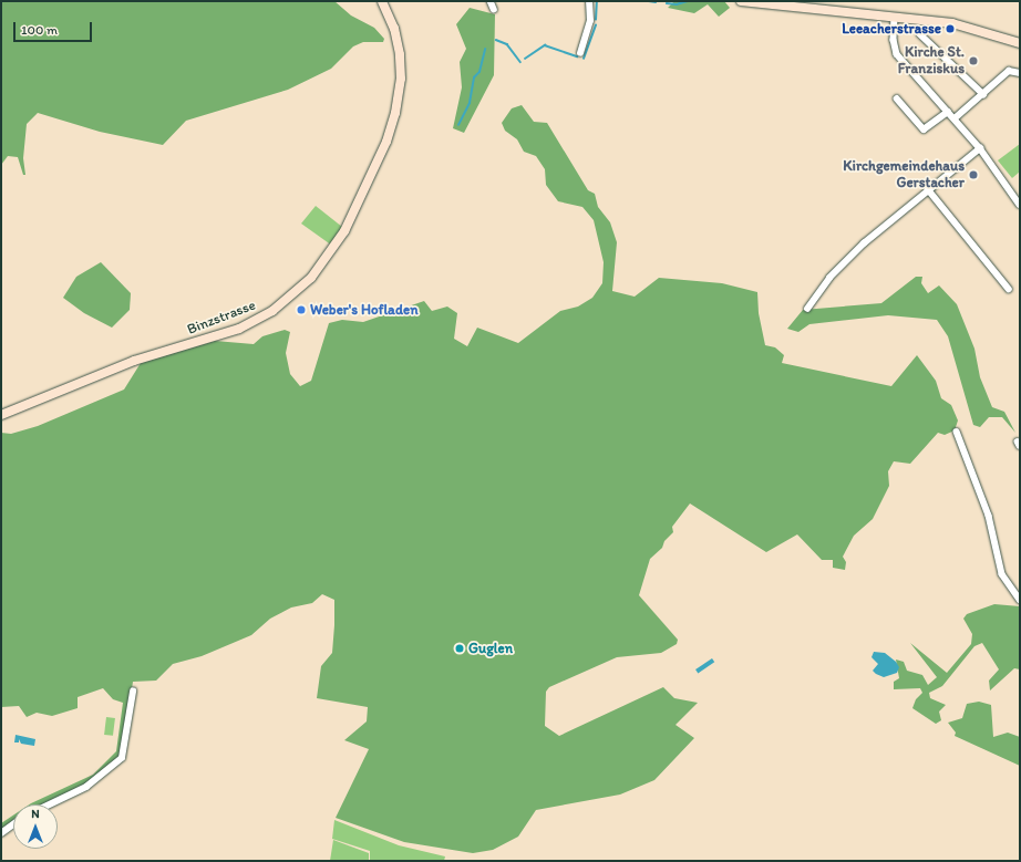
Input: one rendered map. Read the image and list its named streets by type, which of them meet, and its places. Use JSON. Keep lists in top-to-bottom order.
{
  "streets": {
    "main road": ["Binzstrasse"]
  },
  "places": [
    "Leeacherstrasse",
    "Kirche St. Franziskus",
    "Kirchgemeindehaus Gerstacher",
    "Weber's Hofladen",
    "Guglen"
  ],
  "scale_bar": "100 m",
  "north": "top"
}
